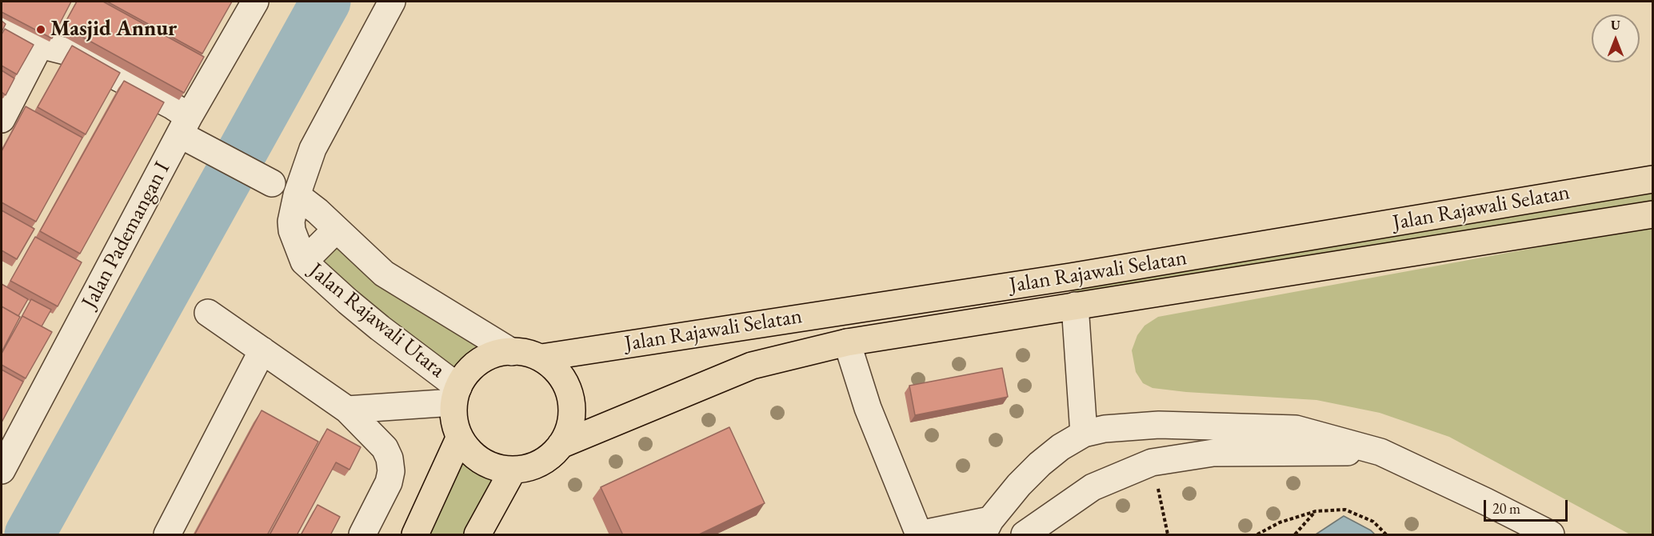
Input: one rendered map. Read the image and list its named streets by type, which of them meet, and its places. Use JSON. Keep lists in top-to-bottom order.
{
  "streets": {
    "main road": ["Jalan Rajawali Selatan"],
    "street": ["Jalan Pademangan I", "Jalan Rajawali Utara"]
  },
  "crossings": [
    ["Jalan Rajawali Selatan", "Jalan Rajawali Utara"]
  ],
  "places": ["Masjid Annur"],
  "scale_bar": "20 m",
  "north": "top"
}
